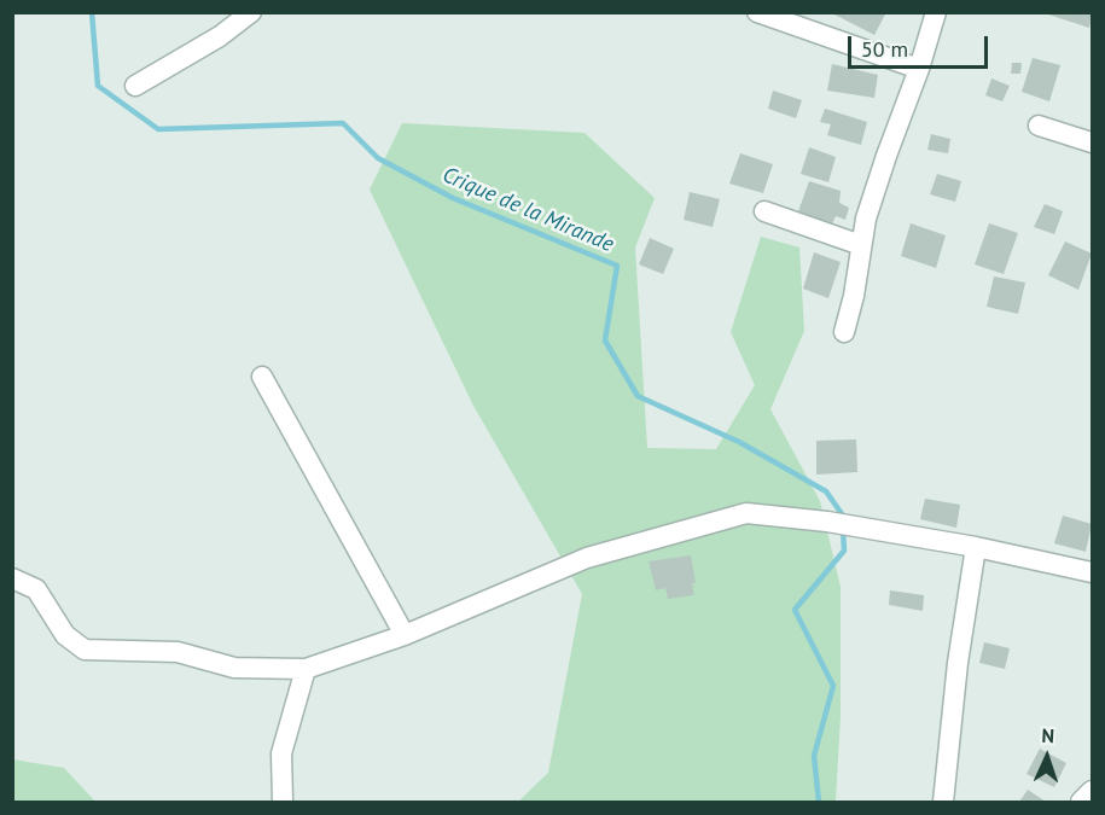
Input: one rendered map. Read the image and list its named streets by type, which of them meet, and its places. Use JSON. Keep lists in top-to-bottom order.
{
  "water": ["Crique de la Mirande"],
  "scale_bar": "50 m",
  "north": "top"
}
